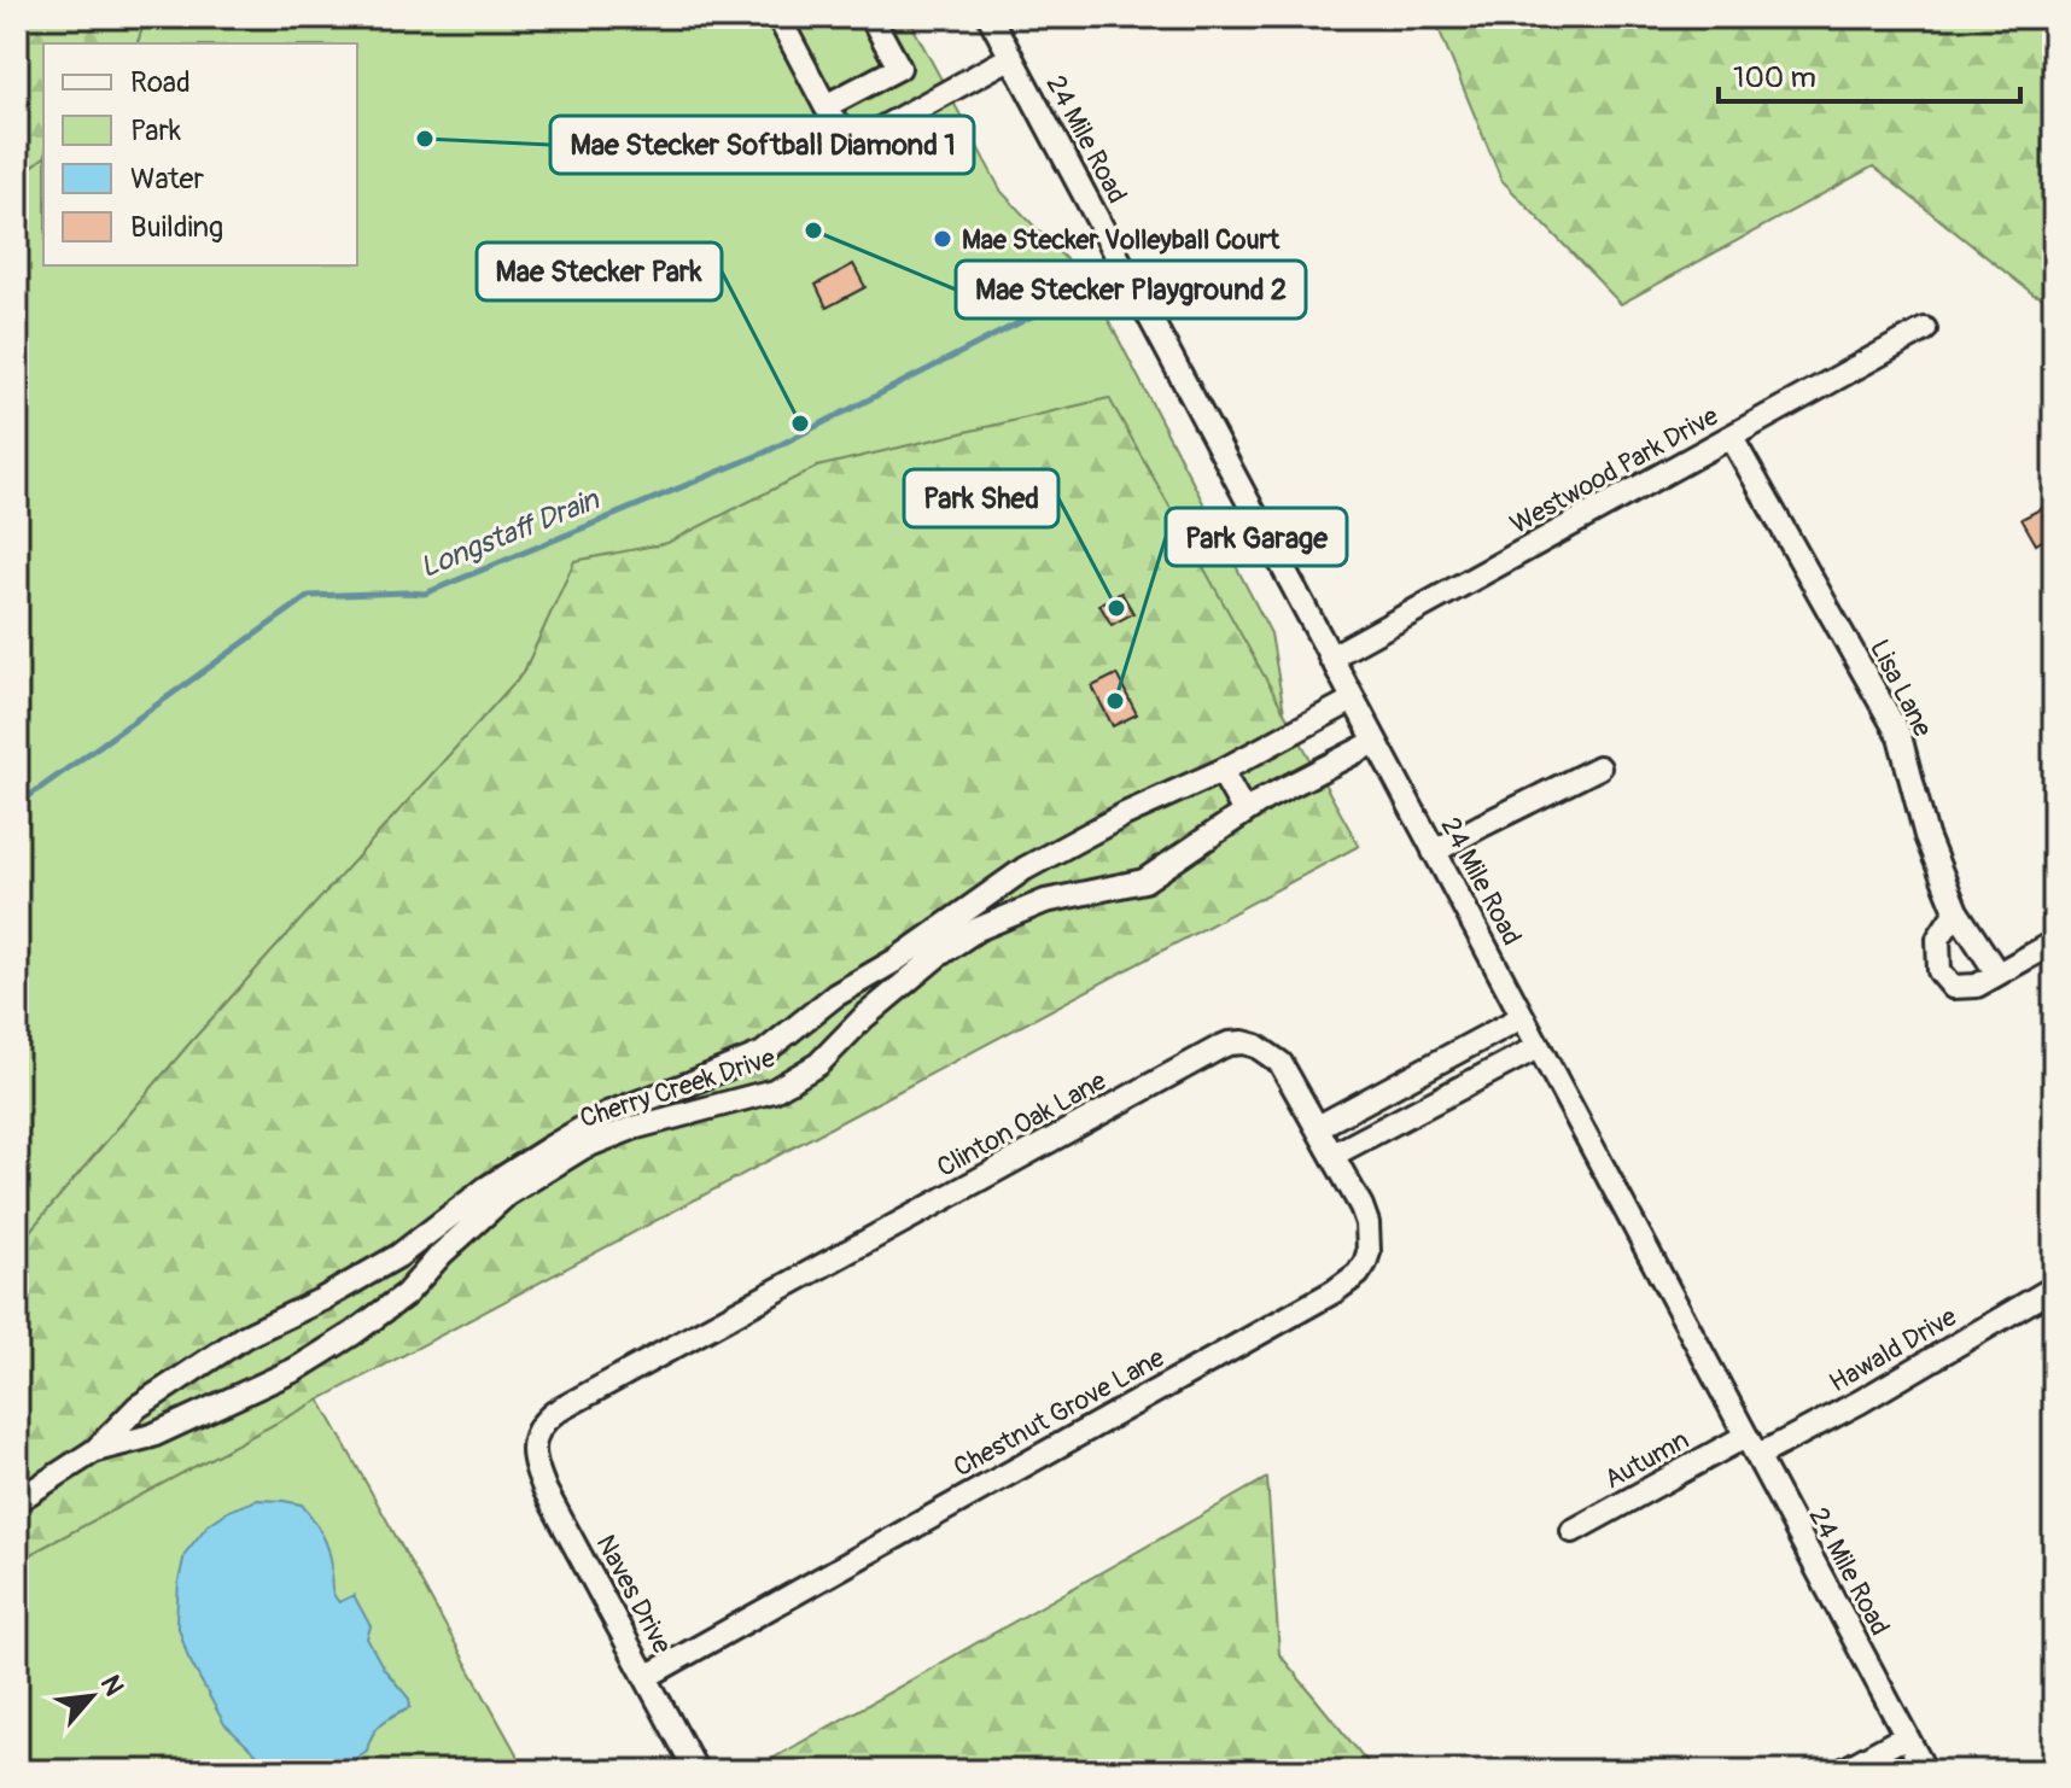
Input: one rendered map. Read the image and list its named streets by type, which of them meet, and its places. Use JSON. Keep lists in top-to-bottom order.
{
  "streets": {
    "street": [
      "24 Mile Road",
      "Westwood Park Drive",
      "Lisa Lane",
      "Cherry Creek Drive",
      "Clinton Oak Lane",
      "Hawald Drive",
      "Chestnut Grove Lane",
      "Autumn",
      "Naves Drive"
    ]
  },
  "crossings": [
    ["24 Mile Road", "Westwood Park Drive"],
    ["24 Mile Road", "Cherry Creek Drive"],
    ["24 Mile Road", "Hawald Drive"],
    ["24 Mile Road", "Autumn"],
    ["Westwood Park Drive", "Lisa Lane"],
    ["Clinton Oak Lane", "Chestnut Grove Lane"],
    ["Clinton Oak Lane", "Naves Drive"],
    ["Chestnut Grove Lane", "Naves Drive"]
  ],
  "water": ["Longstaff Drain"],
  "places": [
    "Mae Stecker Softball Diamond 1",
    "Mae Stecker Playground 2",
    "Mae Stecker Volleyball Court",
    "Mae Stecker Park",
    "Park Shed",
    "Park Garage"
  ],
  "legend": [
    "Road",
    "Park",
    "Water",
    "Building"
  ],
  "scale_bar": "100 m",
  "north": "top right"
}
